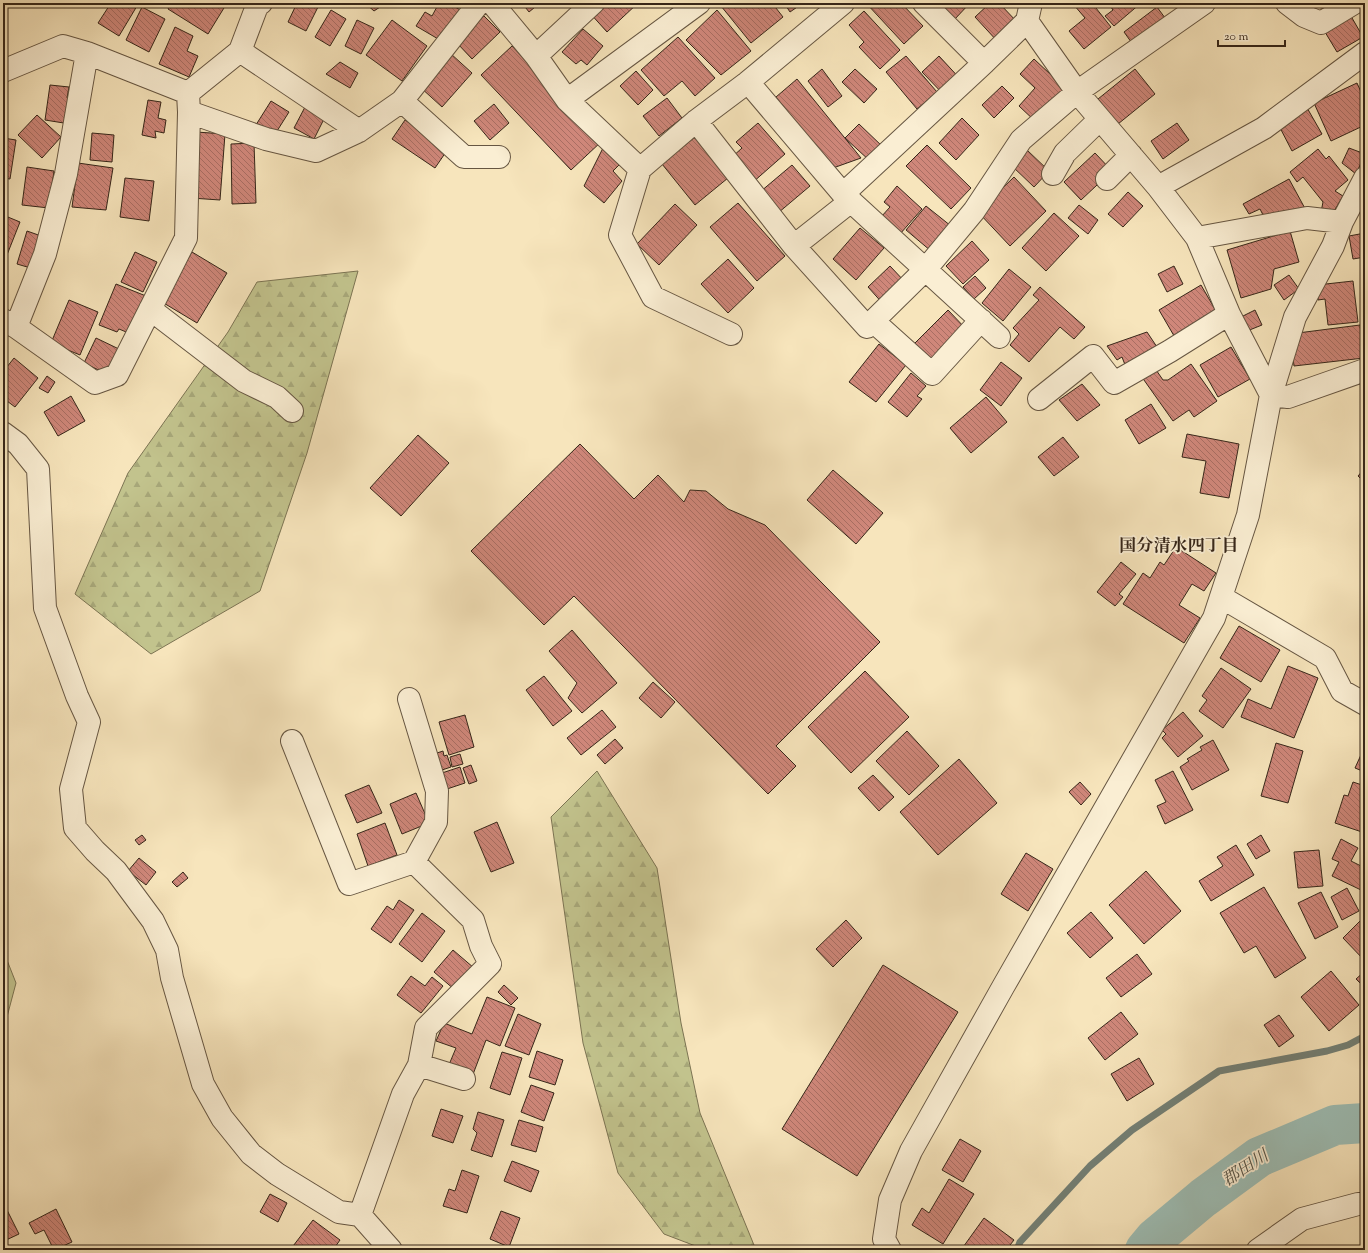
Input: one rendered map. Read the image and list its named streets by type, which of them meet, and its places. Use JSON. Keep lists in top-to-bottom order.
{
  "districts": ["国分清水四丁目"],
  "water": ["郡田川"],
  "scale_bar": "20 m"
}
